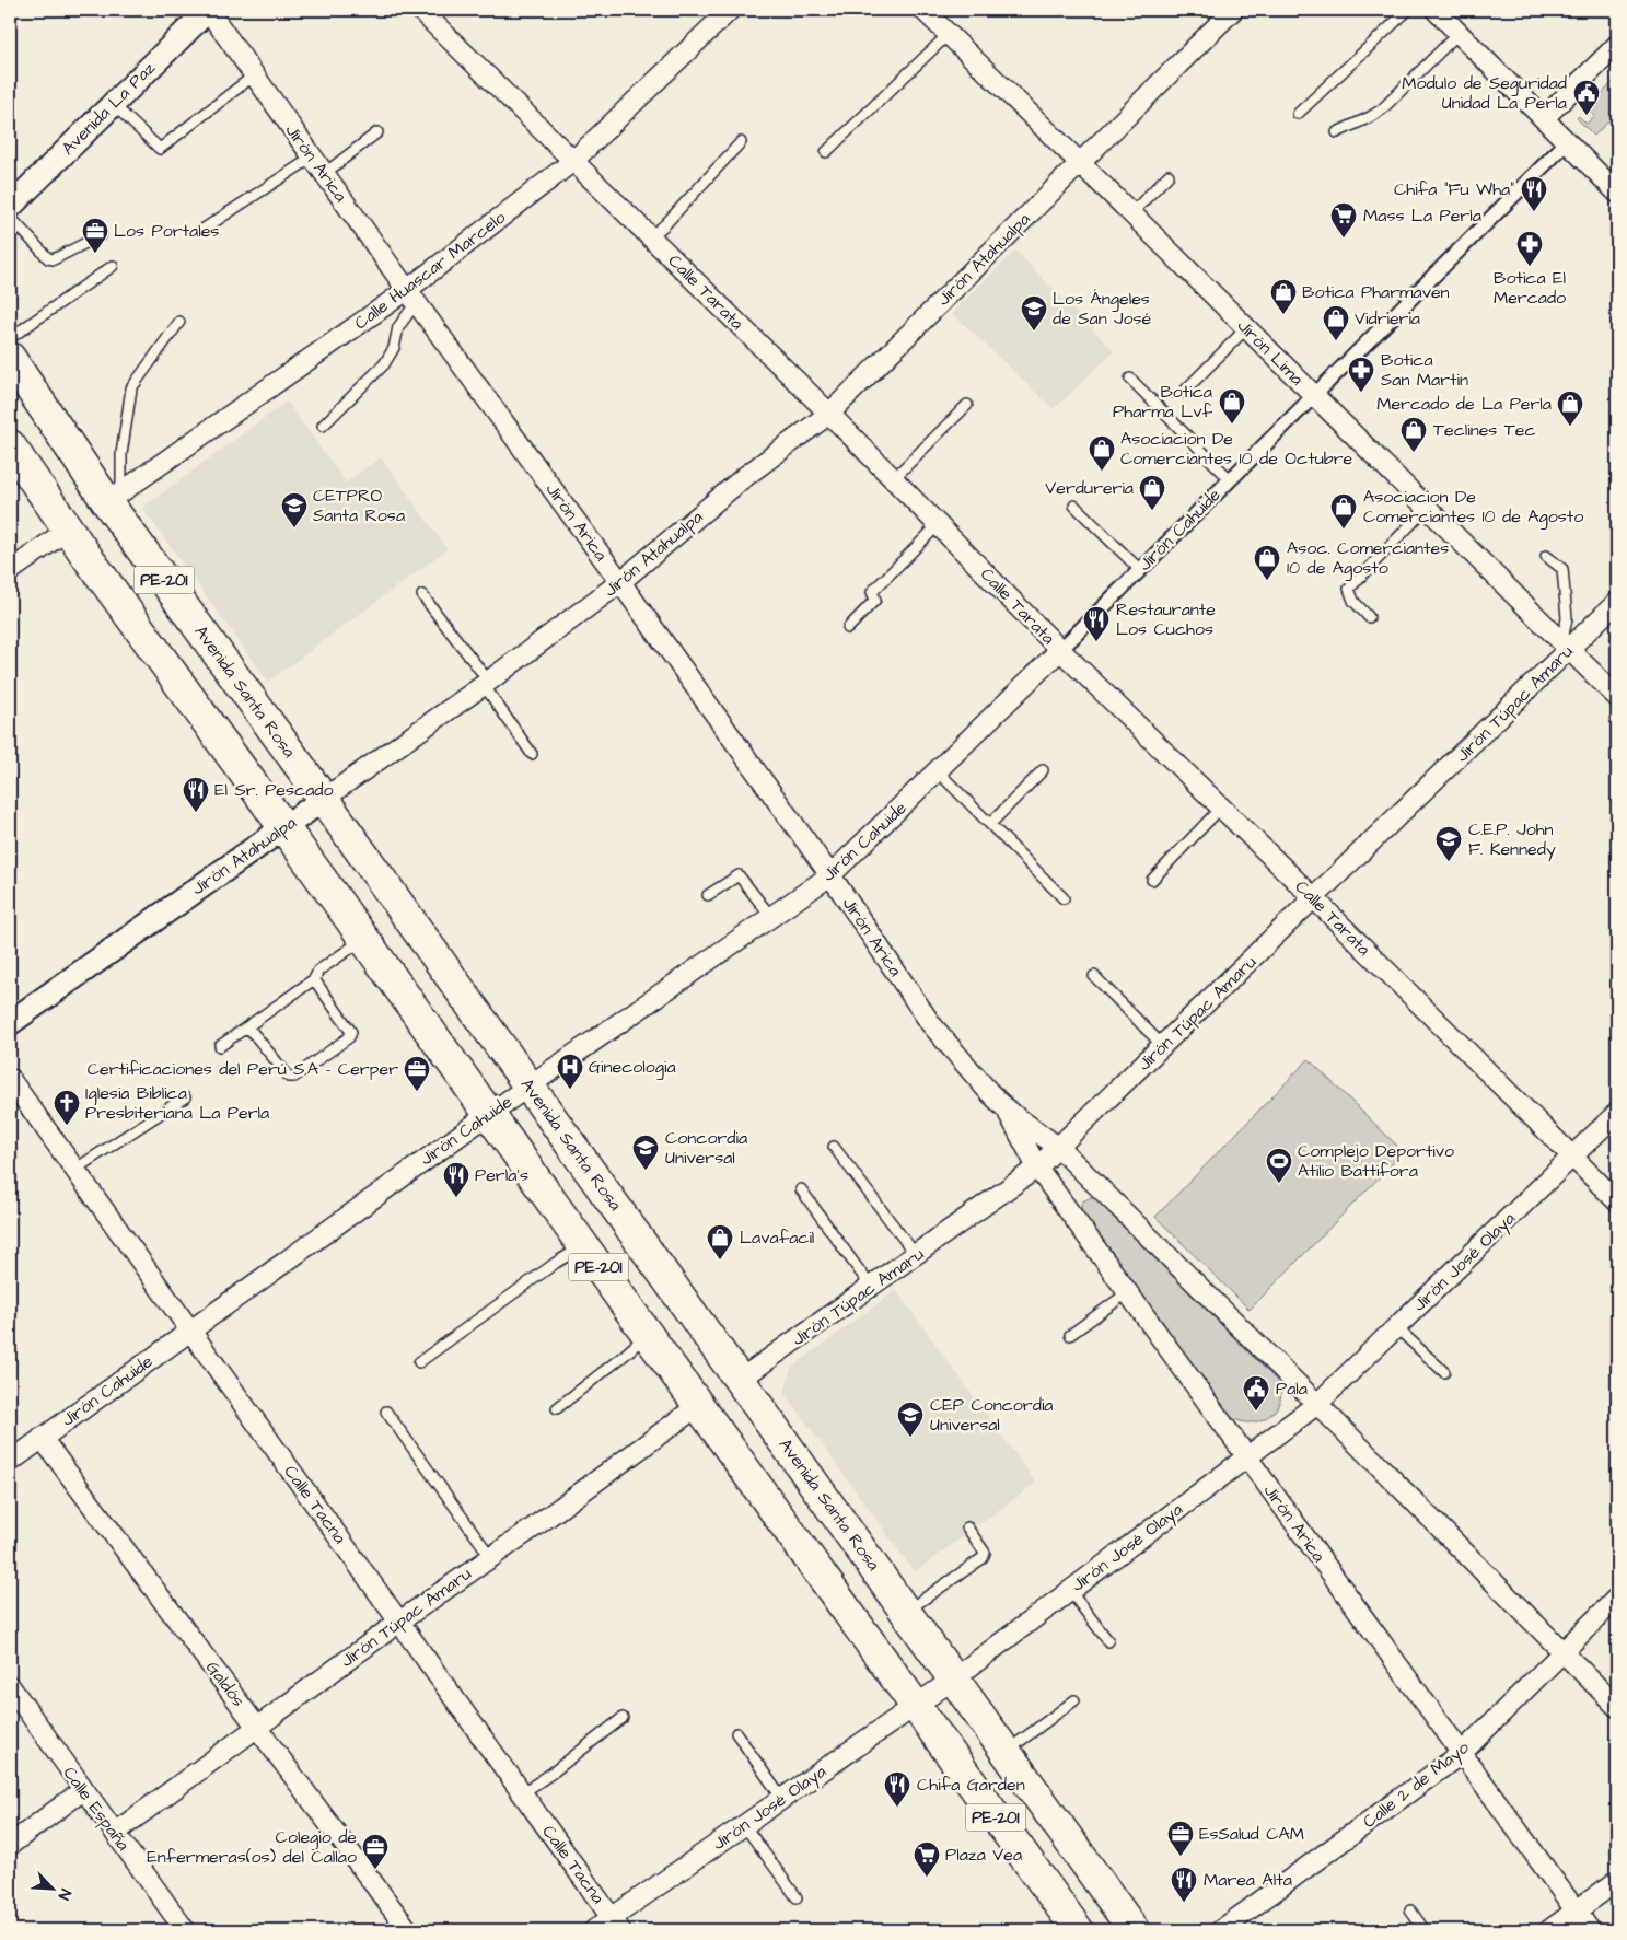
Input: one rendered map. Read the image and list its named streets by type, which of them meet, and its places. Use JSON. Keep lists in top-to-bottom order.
{
  "streets": {
    "main road": ["PE-20I", "Avenida Santa Rosa"],
    "street": [
      "Avenida La Paz",
      "Jirón Arica",
      "Jirón Atahualpa",
      "Calle Huascar Marcelo",
      "Calle Tarata",
      "Jirón Lima",
      "Jirón Cahuide",
      "Jirón Túpac Amaru",
      "Jirón José Olaya",
      "Calle Tacna",
      "Galdós",
      "Calle 2 de Mayo",
      "Calle España"
    ]
  },
  "crossings": [
    ["Avenida La Paz", "Jirón Arica"],
    ["Jirón Arica", "Jirón Atahualpa"],
    ["Jirón Arica", "Calle Huascar Marcelo"],
    ["Jirón Arica", "Jirón Cahuide"],
    ["Jirón Arica", "Jirón Túpac Amaru"],
    ["Jirón Arica", "Jirón José Olaya"],
    ["Jirón Arica", "Calle 2 de Mayo"],
    ["Jirón Atahualpa", "Calle Tarata"],
    ["Jirón Atahualpa", "Jirón Lima"],
    ["Jirón Atahualpa", "PE-20I"],
    ["Jirón Atahualpa", "Avenida Santa Rosa"],
    ["Calle Huascar Marcelo", "Calle Tarata"],
    ["Calle Huascar Marcelo", "Avenida Santa Rosa"],
    ["Calle Tarata", "Jirón Cahuide"],
    ["Calle Tarata", "Jirón Túpac Amaru"],
    ["Calle Tarata", "Jirón José Olaya"],
    ["Jirón Lima", "Jirón Cahuide"],
    ["Jirón Lima", "Jirón Túpac Amaru"],
    ["Jirón Cahuide", "PE-20I"],
    ["Jirón Cahuide", "Avenida Santa Rosa"],
    ["Jirón Cahuide", "Calle Tacna"],
    ["Jirón Cahuide", "Galdós"],
    ["PE-20I", "Jirón Túpac Amaru"],
    ["PE-20I", "Jirón José Olaya"],
    ["Avenida Santa Rosa", "Jirón Túpac Amaru"],
    ["Avenida Santa Rosa", "Jirón José Olaya"],
    ["Jirón Túpac Amaru", "Calle Tacna"],
    ["Jirón Túpac Amaru", "Galdós"],
    ["Jirón Túpac Amaru", "Calle España"],
    ["Jirón José Olaya", "Calle Tacna"]
  ],
  "places": {
    "public building": ["Modulo de Seguridad Unidad La Perla", "Pala"],
    "restaurant": [
      "Chifa \"Fu Wha\"",
      "Restaurante Los Cuchos",
      "El Sr. Pescado",
      "Perla's",
      "Chifa Garden",
      "Marea Alta"
    ],
    "supermarket": ["Mass La Perla", "Plaza Vea"],
    "office": [
      "Los Portales",
      "Certificaciones del Perú S.A - Cerper",
      "EsSalud CAM",
      "Colegio de Enfermeras(os) del Callao"
    ],
    "pharmacy": ["Botica El Mercado", "Botica San Martin"],
    "shop": [
      "Botica Pharmaven",
      "Vidrieria",
      "Botica Pharma Lvf",
      "Mercado de La Perla",
      "Teclines Tec",
      "Asociacion De Comerciantes 10 de Octubre",
      "Verdureria",
      "Asociacion De Comerciantes 10 de Agosto",
      "Asoc. Comerciantes 10 de Agosto",
      "Lavafacil"
    ],
    "school or university": [
      "Los Ángeles de San José",
      "CETPRO Santa Rosa",
      "C.E.P. John F. Kennedy",
      "Concordia Universal",
      "CEP Concordia Universal"
    ],
    "hospital": ["Ginecologia"],
    "church": ["Iglesia Biblica Presbiteriana La Perla"],
    "sports": ["Complejo Deportivo Atilio Battifora"]
  },
  "north": "bottom right"
}
